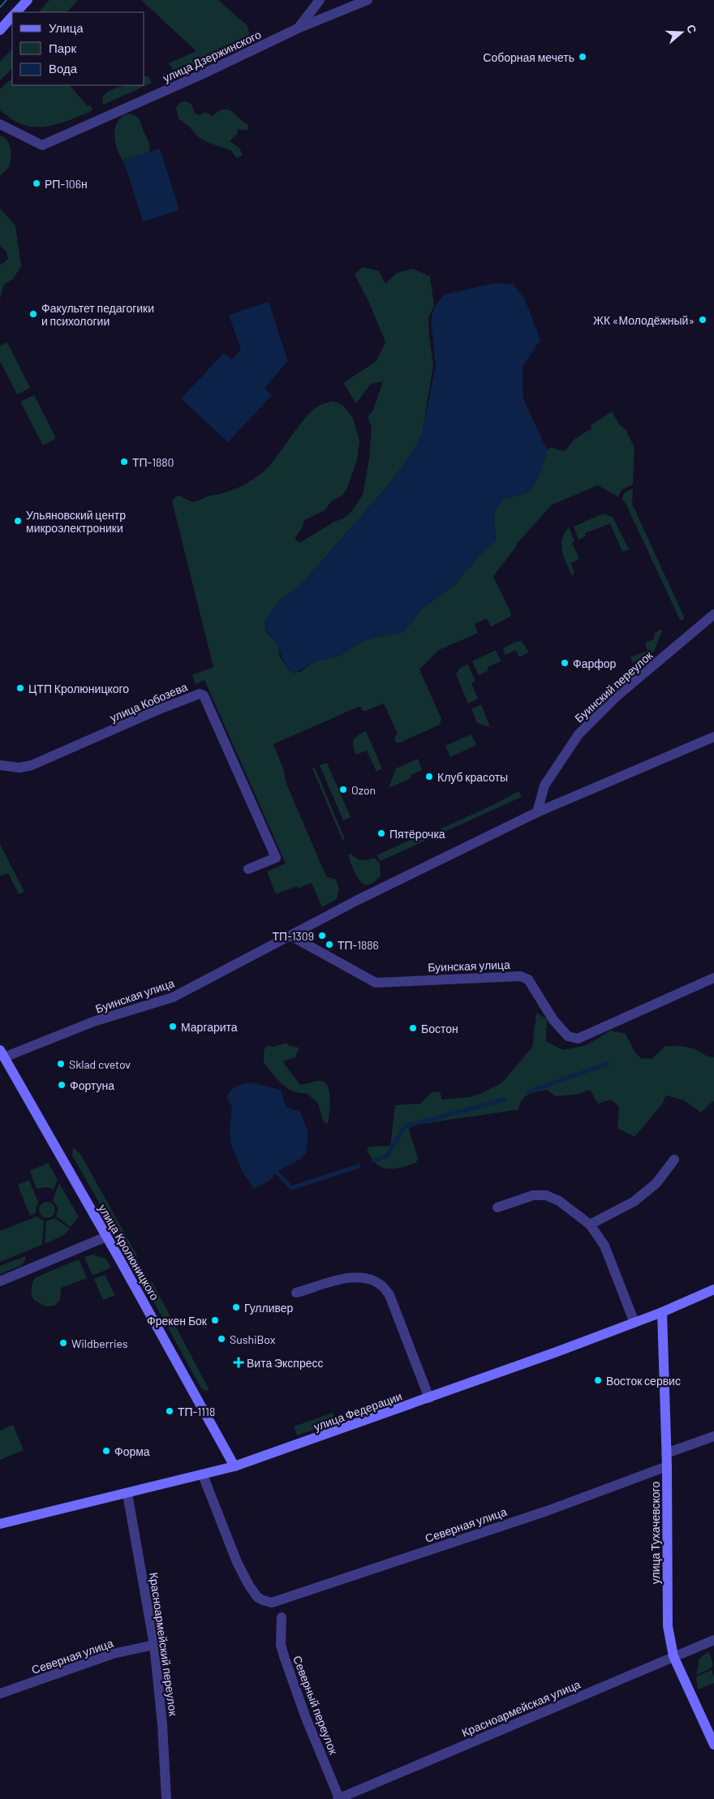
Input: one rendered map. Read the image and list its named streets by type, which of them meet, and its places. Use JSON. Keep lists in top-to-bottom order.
{
  "streets": {
    "street": [
      "улица Дзержинского",
      "Буинский переулок",
      "улица Кобозева",
      "Буинская улица",
      "улица Кролюницкого",
      "улица Федерации",
      "Северная улица",
      "улица Тухачевского",
      "Красноармейский переулок",
      "Северный переулок",
      "Красноармейская улица"
    ]
  },
  "crossings": [
    ["Буинский переулок", "Буинская улица"],
    ["Буинская улица", "улица Кролюницкого"],
    ["улица Кролюницкого", "улица Федерации"],
    ["улица Федерации", "Северная улица"],
    ["улица Федерации", "улица Тухачевского"],
    ["улица Федерации", "Красноармейский переулок"],
    ["Северная улица", "улица Тухачевского"],
    ["Северная улица", "Красноармейский переулок"],
    ["улица Тухачевского", "Красноармейская улица"],
    ["Северный переулок", "Красноармейская улица"]
  ],
  "places": {
    "other": [
      "Соборная мечеть",
      "РП-106н",
      "Факультет педагогики и психологии",
      "ЖК «Молодёжный»",
      "ТП-1880",
      "Ульяновский центр микроэлектроники",
      "Фарфор",
      "ЦТП Кролюницкого",
      "Клуб красоты",
      "Ozon",
      "Пятёрочка",
      "ТП-1309",
      "ТП-1886",
      "Маргарита",
      "Бостон",
      "Sklad cvetov",
      "Фортуна",
      "Гулливер",
      "Фрекен Бок",
      "SushiBox",
      "Wildberries",
      "Восток сервис",
      "ТП-1118",
      "Форма"
    ],
    "health": ["Вита Экспресс"]
  },
  "legend": ["Улица", "Парк", "Вода"],
  "north": "right"
}
